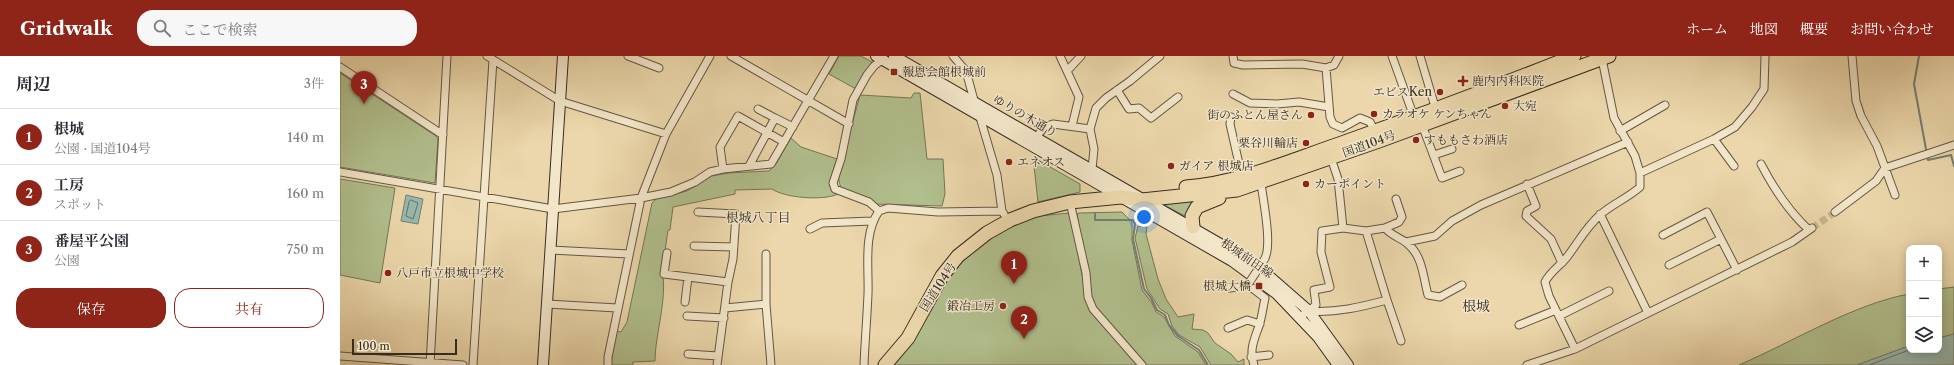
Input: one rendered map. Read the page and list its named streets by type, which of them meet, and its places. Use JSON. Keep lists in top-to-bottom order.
{
  "streets": {
    "highway": ["国道104号"],
    "street": ["ゆりの木通り", "根城前田線"]
  },
  "crossings": [
    ["ゆりの木通り", "国道104号"],
    ["ゆりの木通り", "根城前田線"],
    ["国道104号", "根城前田線"]
  ],
  "districts": ["根城八丁目", "根城"],
  "places": {
    "transit": ["報恩会館根城前", "根城大橋"],
    "health": ["鹿内内科医院"],
    "other": [
      "エビスKen",
      "大宛",
      "カラオケ ケンちゃん",
      "街のふとん屋さん",
      "すももさわ酒店",
      "栗谷川輪店",
      "エネオス",
      "ガイア 根城店",
      "カーポイント",
      "八戸市立根城中学校",
      "鍛冶工房"
    ]
  },
  "scale_bar": "100 m",
  "page": {
    "header": "Gridwalk",
    "search": "ここで検索",
    "nav": [
      "ホーム",
      "地図",
      "概要",
      "お問い合わせ"
    ],
    "heading": ["周辺", "3件"],
    "pins": ["3", "1", "2"],
    "list": [
      {
        "mark": "1",
        "name": "根城",
        "note": "公園 · 国道104号",
        "value": "140 m"
      },
      {
        "mark": "2",
        "name": "工房",
        "note": "スポット",
        "value": "160 m"
      },
      {
        "mark": "3",
        "name": "番屋平公園",
        "note": "公園",
        "value": "750 m"
      }
    ],
    "map_buttons": ["+", "−"],
    "buttons": ["保存", "共有"],
    "scale": "100 m"
  }
}
